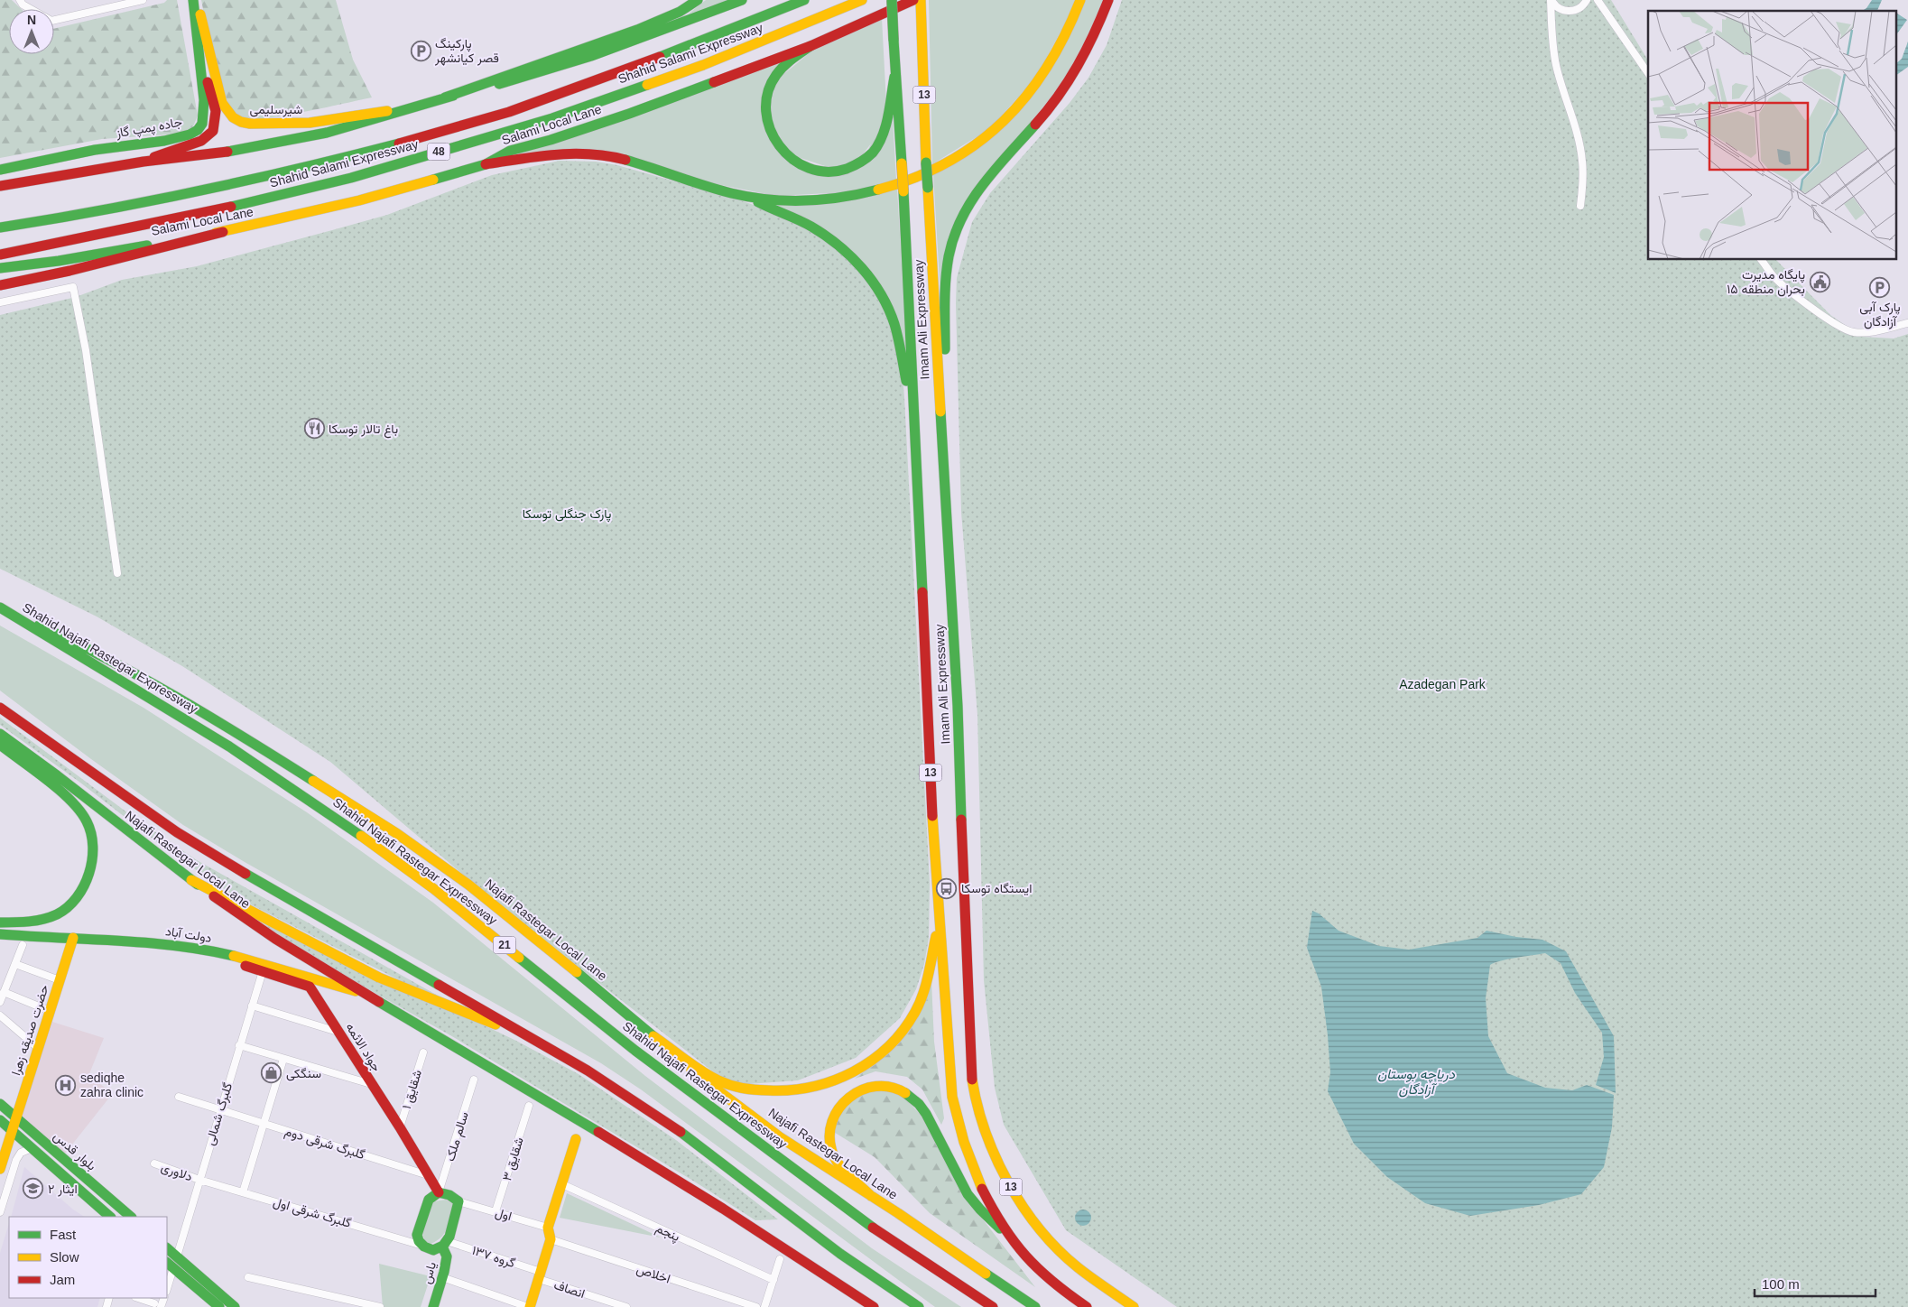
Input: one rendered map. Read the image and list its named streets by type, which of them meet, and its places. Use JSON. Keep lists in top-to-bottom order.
{
  "streets": {
    "main road": [
      "Shahid Salami Expressway",
      "13",
      "شیرسلیمی",
      "Salami Local Lane",
      "جاده پمپ گاز",
      "48",
      "Imam Ali Expressway",
      "Shahid Najafi Rastegar Expressway",
      "Najafi Rastegar Local Lane",
      "دولت آباد",
      "21",
      "حضرت صدیقه زهرا",
      "جواد الائمه",
      "بلوار قدس",
      "یاس"
    ],
    "street": [
      "شقایق ۱",
      "گلبرگ شمالی",
      "سالم ملک",
      "گلبرگ شرقی دوم",
      "شقایق ۳",
      "دلاوری",
      "گلبرگ شرقی اول",
      "اول",
      "پنجم",
      "گروه ۱۳۷",
      "اخلاص",
      "انصاف"
    ]
  },
  "crossings": [
    ["شیرسلیمی", "جاده پمپ گاز"],
    ["Shahid Najafi Rastegar Expressway", "Najafi Rastegar Local Lane"],
    ["Najafi Rastegar Local Lane", "دولت آباد"],
    ["دولت آباد", "حضرت صدیقه زهرا"],
    ["دولت آباد", "جواد الائمه"],
    ["حضرت صدیقه زهرا", "بلوار قدس"],
    ["جواد الائمه", "شقایق ۱"],
    ["جواد الائمه", "گلبرگ شمالی"],
    ["جواد الائمه", "سالم ملک"],
    ["جواد الائمه", "گلبرگ شرقی دوم"],
    ["گلبرگ شمالی", "گلبرگ شرقی دوم"],
    ["گلبرگ شمالی", "دلاوری"],
    ["گلبرگ شمالی", "گلبرگ شرقی اول"],
    ["شقایق ۳", "اول"],
    ["دلاوری", "گلبرگ شرقی اول"],
    ["گروه ۱۳۷", "یاس"],
    ["گروه ۱۳۷", "انصاف"]
  ],
  "water": ["دریاچه بوستان آزادگان"],
  "parks": ["پارک جنگلی توسکا", "Azadegan Park"],
  "places": {
    "parking": ["پارکینگ قصر کیانشهر", "پارک آبی آزادگان"],
    "public building": ["پایگاه مدیرت بحران منطقه ۱۵"],
    "restaurant": ["باغ تالار توسکا"],
    "bus stop": ["ایستگاه توسکا"],
    "shop": ["سنگکی"],
    "hospital": ["sediqhe zahra clinic"],
    "school or university": ["ایثار ۲"]
  },
  "legend": ["Fast", "Slow", "Jam"],
  "scale_bar": "100 m",
  "north": "top"
}
